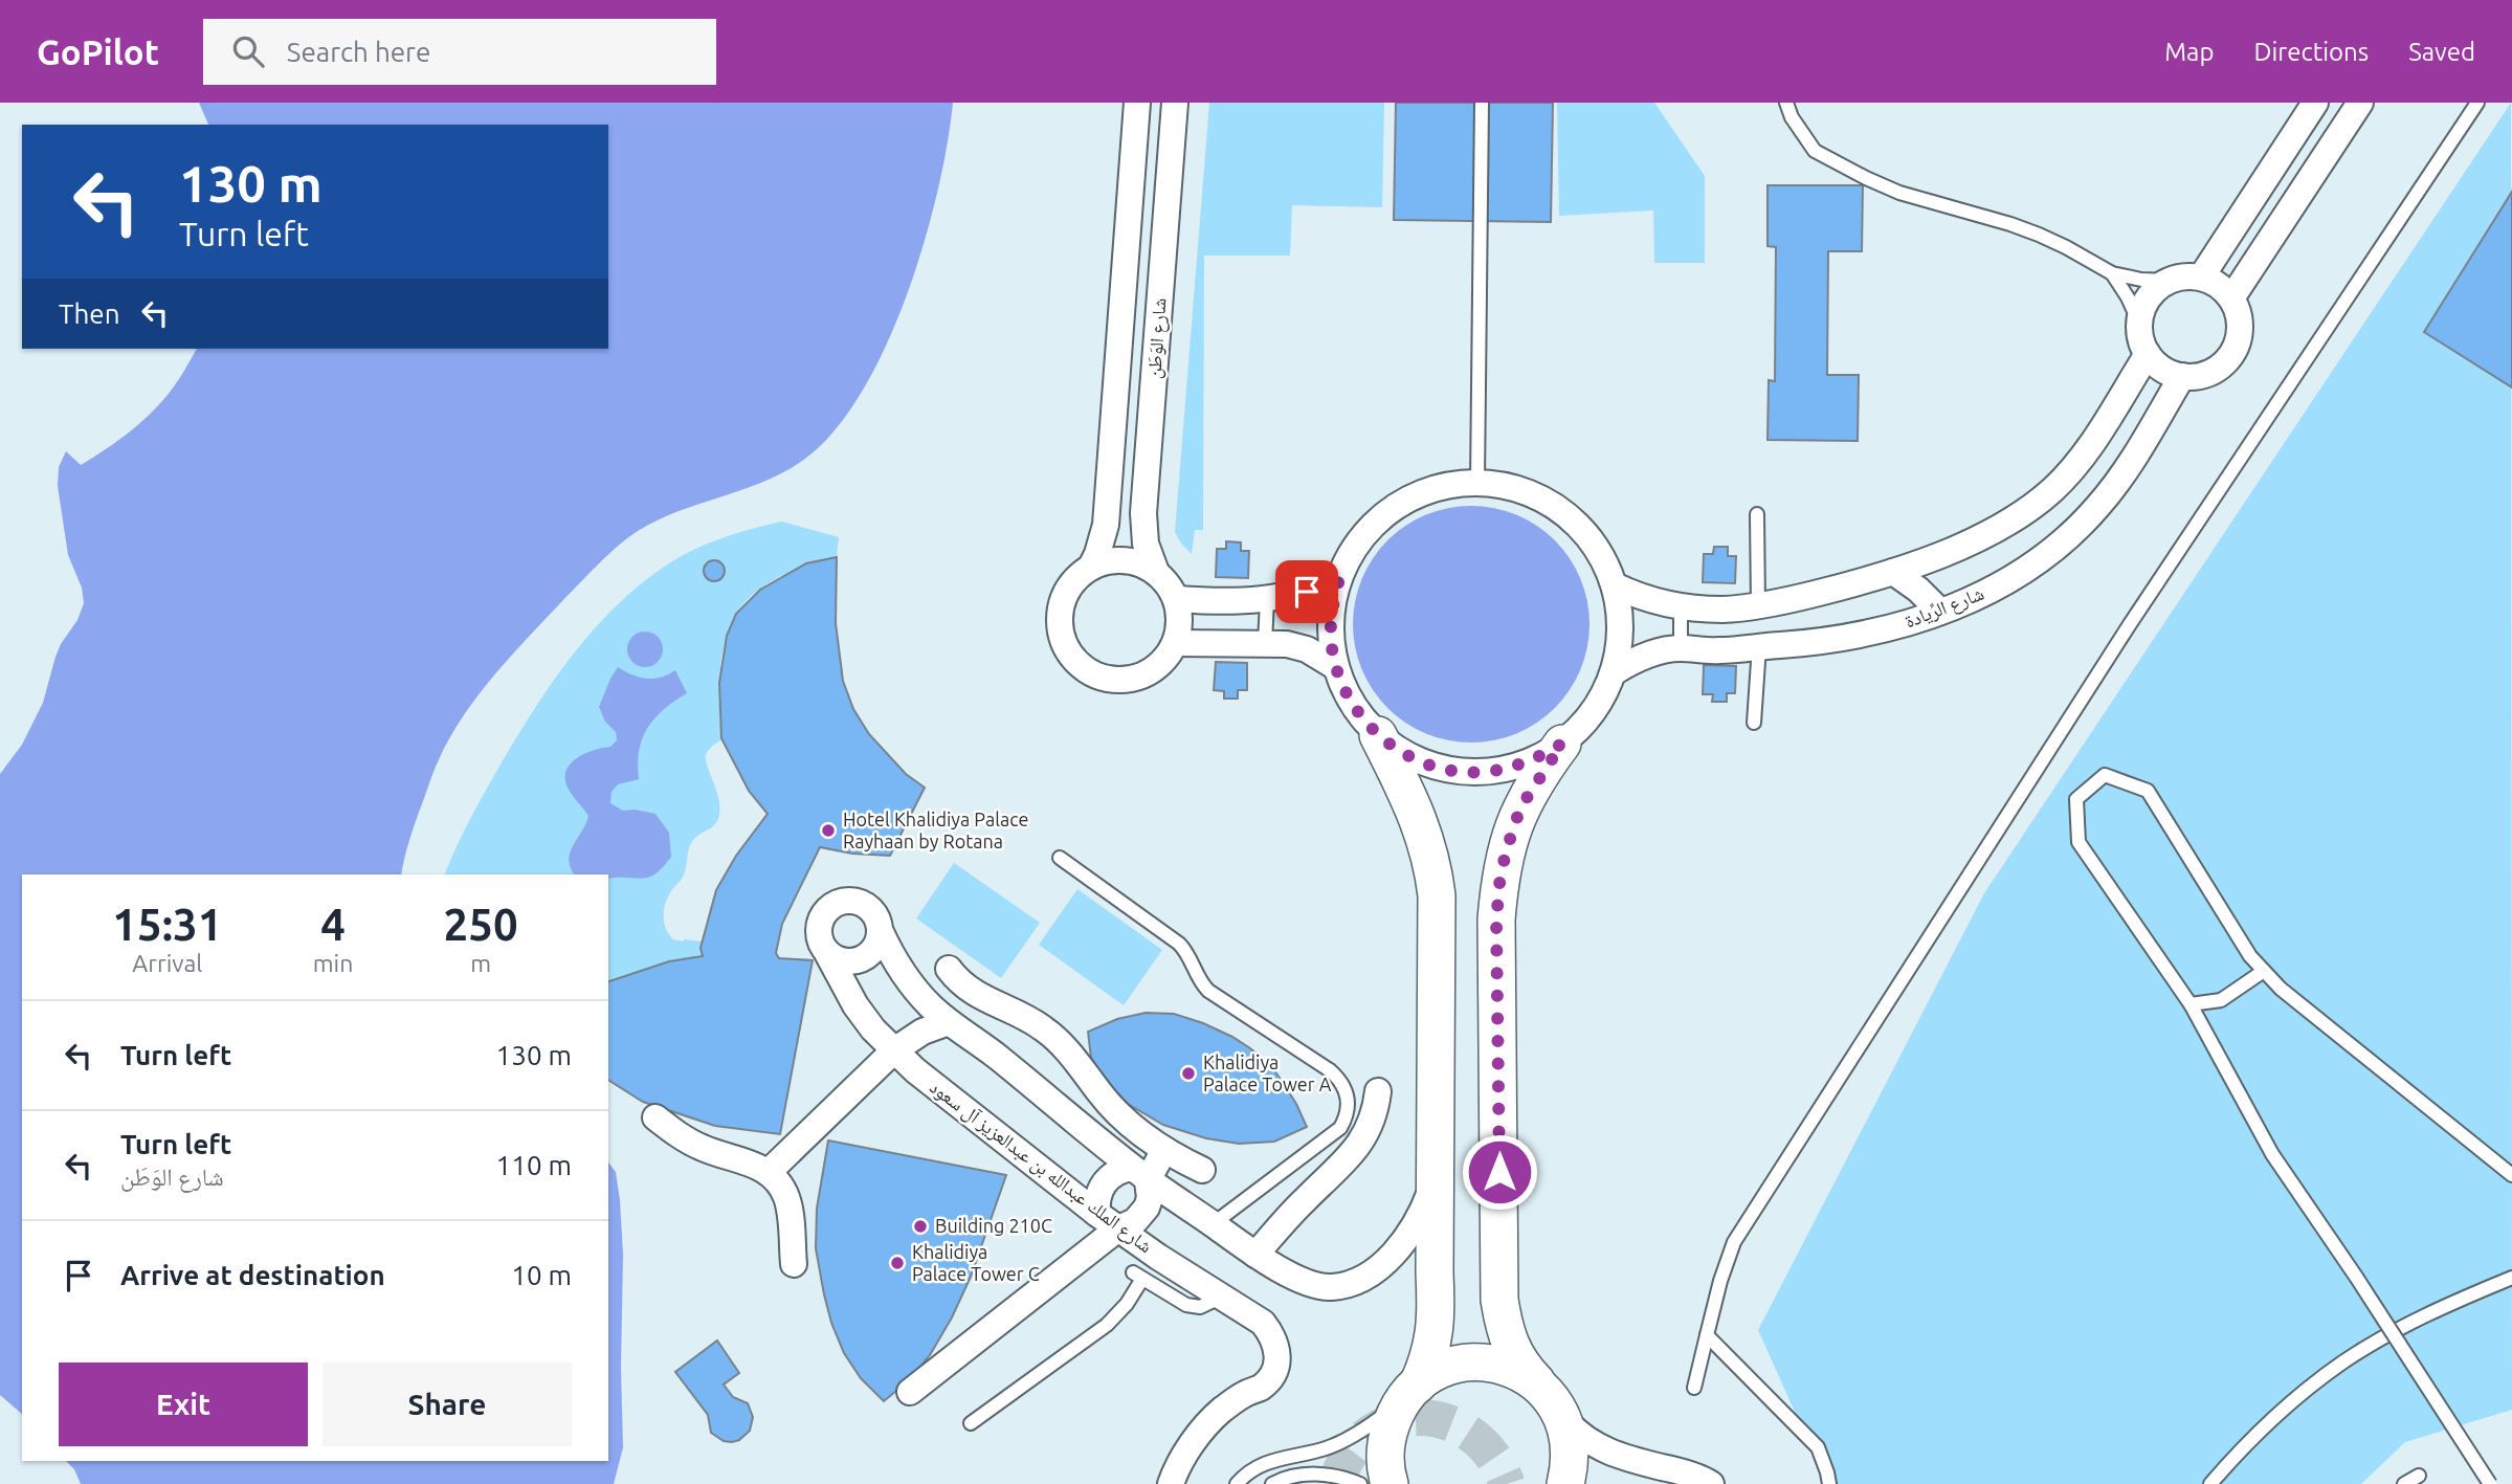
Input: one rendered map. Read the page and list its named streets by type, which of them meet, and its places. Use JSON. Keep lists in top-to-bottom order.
{
  "streets": {
    "street": ["شارع الوَطَن", "شارع الرِّيادة", "شارع الملك عبدالله بن عبدالعزيز آل سعود"]
  },
  "places": [
    "Hotel Khalidiya Palace Rayhaan by Rotana",
    "Khalidiya Palace Tower A",
    "Building 210C",
    "Khalidiya Palace Tower C"
  ],
  "page": {
    "header": "GoPilot",
    "search": "Search here",
    "nav": ["Map", "Directions", "Saved"],
    "turn": ["130 m", "Turn left"],
    "then": "Then",
    "eta": [
      "15:31",
      "Arrival",
      "4",
      "min",
      "250",
      "m"
    ],
    "list": [
      {
        "name": "Turn left",
        "value": "130 m"
      },
      {
        "name": "Turn left",
        "note": "شارع الوَطَن",
        "value": "110 m"
      },
      {
        "name": "Arrive at destination",
        "value": "10 m"
      }
    ],
    "buttons": ["Exit", "Share"]
  }
}
